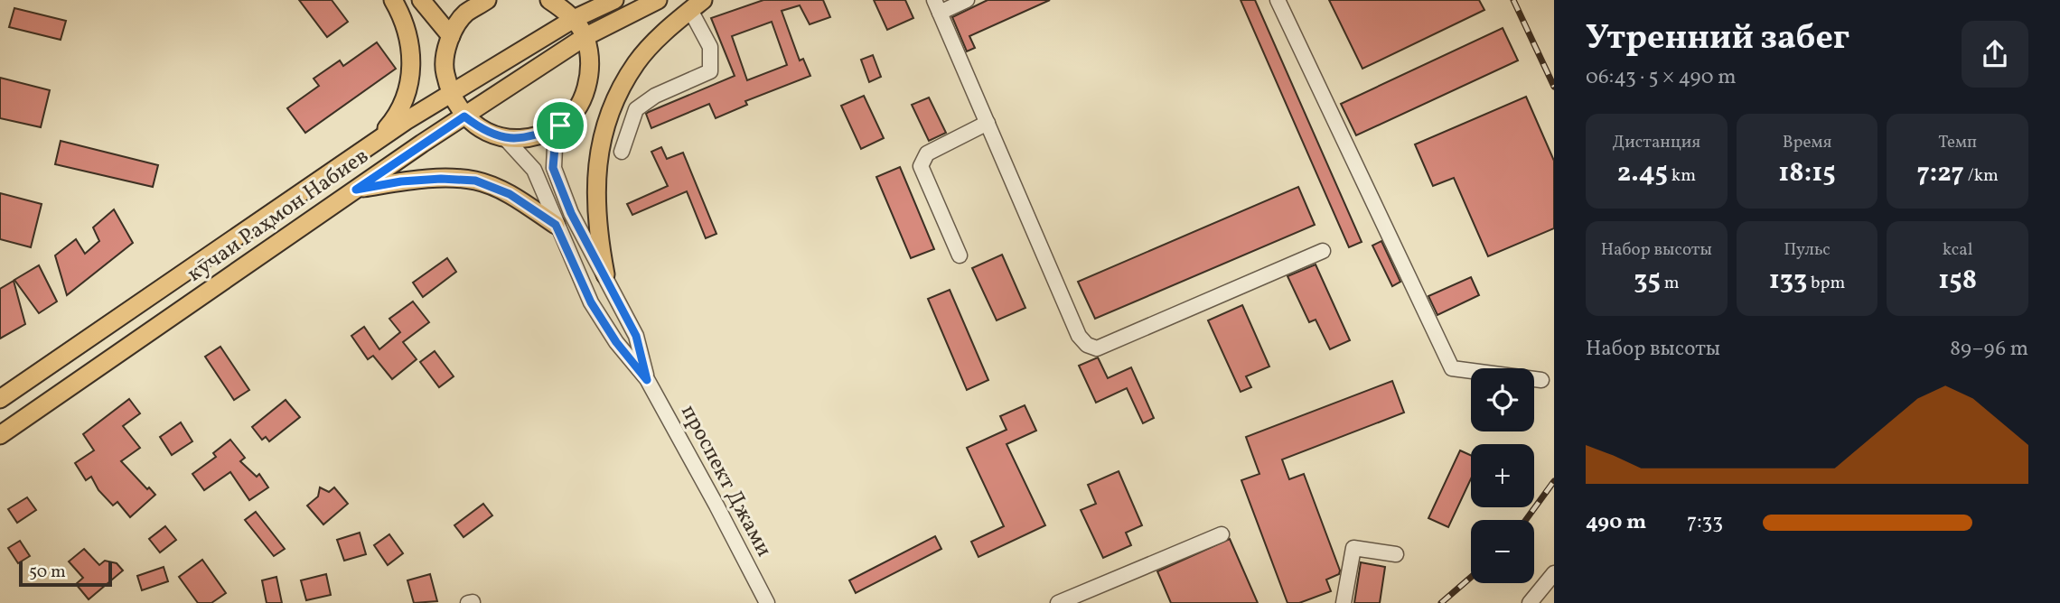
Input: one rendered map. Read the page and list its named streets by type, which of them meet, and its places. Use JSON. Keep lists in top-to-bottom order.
{
  "streets": {
    "main road": ["кӯчаи Раҳмон Набиев"],
    "street": ["проспект Джами"]
  },
  "scale_bar": "50 m",
  "page": {
    "heading": ["Утренний забег", "06:43 · 5 × 490 m"],
    "stats": [
      ["Дистанция", "2.45 km"],
      ["Время", "18:15"],
      ["Темп", "7:27 /km"],
      ["Набор высоты", "35 m"],
      ["Пульс", "133 bpm"],
      ["kcal", "158"]
    ],
    "chart": ["Набор высоты", "89–96 m"],
    "map_buttons": ["+", "−"],
    "list": [
      {
        "name": "490 m",
        "note": "7:33"
      }
    ],
    "scale": "50 m"
  }
}
